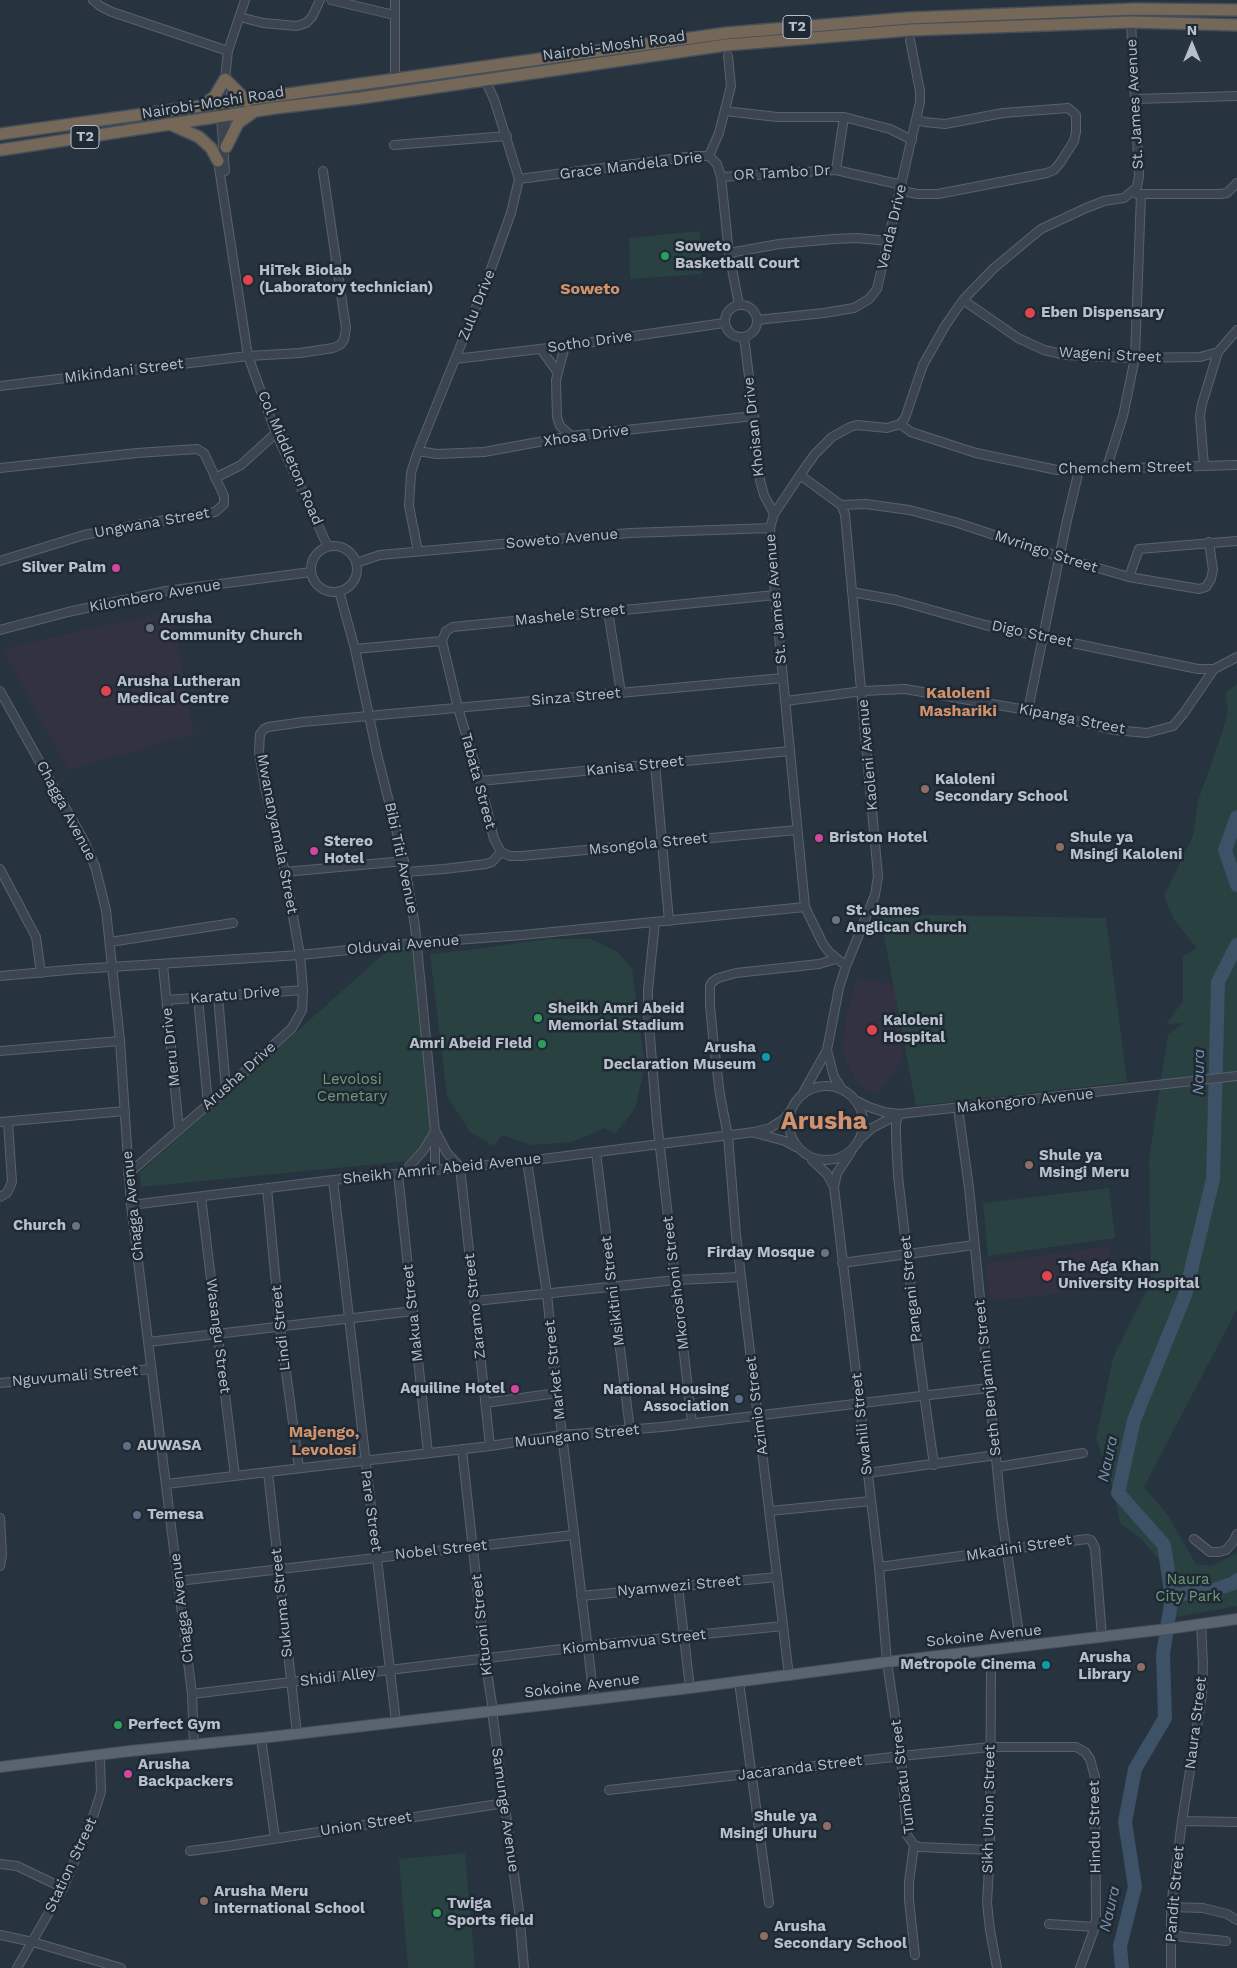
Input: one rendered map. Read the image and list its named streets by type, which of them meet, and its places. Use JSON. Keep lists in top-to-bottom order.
{
  "streets": {
    "highway": ["T2", "Nairobi-Moshi Road"],
    "main road": ["Sokoine Avenue"],
    "street": [
      "St. James Avenue",
      "Grace Mandela Drie",
      "OR Tambo Dr",
      "Venda Drive",
      "Zulu Drive",
      "Sotho Drive",
      "Wageni Street",
      "Mikindani Street",
      "Khoisan Drive",
      "Xhosa Drive",
      "Col Middleton Road",
      "Chemchem Street",
      "Ungwana Street",
      "Soweto Avenue",
      "Mvringo Street",
      "Kilombero Avenue",
      "Mashele Street",
      "Digo Street",
      "Sinza Street",
      "Kipanga Street",
      "Kaoleni Avenue",
      "Kanisa Street",
      "Tabata Street",
      "Chagga Avenue",
      "Mwananyamala Street",
      "Msongola Street",
      "Bibi Titi Avenue",
      "Olduvai Avenue",
      "Karatu Drive",
      "Meru Drive",
      "Arusha Drive",
      "Makongoro Avenue",
      "Sheikh Amrir Abeid Avenue",
      "Mkoroshoni Street",
      "Pangani Street",
      "Msikitini Street",
      "Zaramo Street",
      "Makua Street",
      "Lindi Street",
      "Wasangu Street",
      "Market Street",
      "Nguvumali Street",
      "Seth Benjamin Street",
      "Azimio Street",
      "Swahili Street",
      "Muungano Street",
      "Pare Street",
      "Mkadini Street",
      "Nobel Street",
      "Nyamwezi Street",
      "Sukuma Street",
      "Kituoni Street",
      "Kiombamvua Street",
      "Shidi Alley",
      "Naura Street",
      "Jacaranda Street",
      "Tumbatu Street",
      "Sikh Union Street",
      "Samunge Avenue",
      "Union Street",
      "Hindu Street",
      "Station Street",
      "Pandit Street"
    ]
  },
  "crossings": [
    ["Nairobi-Moshi Road", "St. James Avenue"],
    ["Nairobi-Moshi Road", "Zulu Drive"],
    ["Nairobi-Moshi Road", "Col Middleton Road"],
    ["St. James Avenue", "Khoisan Drive"],
    ["St. James Avenue", "Chemchem Street"],
    ["St. James Avenue", "Soweto Avenue"],
    ["St. James Avenue", "Mashele Street"],
    ["St. James Avenue", "Sinza Street"],
    ["St. James Avenue", "Kipanga Street"],
    ["St. James Avenue", "Kaoleni Avenue"],
    ["St. James Avenue", "Kanisa Street"],
    ["St. James Avenue", "Msongola Street"],
    ["St. James Avenue", "Olduvai Avenue"],
    ["St. James Avenue", "Azimio Street"],
    ["Grace Mandela Drie", "OR Tambo Dr"],
    ["Grace Mandela Drie", "Venda Drive"],
    ["Grace Mandela Drie", "Zulu Drive"],
    ["Grace Mandela Drie", "Sotho Drive"],
    ["Grace Mandela Drie", "Khoisan Drive"],
    ["OR Tambo Dr", "Venda Drive"],
    ["Venda Drive", "Sotho Drive"],
    ["Venda Drive", "Khoisan Drive"],
    ["Zulu Drive", "Sotho Drive"],
    ["Zulu Drive", "Xhosa Drive"],
    ["Zulu Drive", "Soweto Avenue"],
    ["Sotho Drive", "Khoisan Drive"],
    ["Mikindani Street", "Col Middleton Road"],
    ["Khoisan Drive", "Xhosa Drive"],
    ["Col Middleton Road", "Soweto Avenue"],
    ["Col Middleton Road", "Kilombero Avenue"],
    ["Col Middleton Road", "Bibi Titi Avenue"],
    ["Soweto Avenue", "Kilombero Avenue"],
    ["Soweto Avenue", "Bibi Titi Avenue"],
    ["Mvringo Street", "Kaoleni Avenue"],
    ["Kilombero Avenue", "Bibi Titi Avenue"],
    ["Digo Street", "Kipanga Street"],
    ["Digo Street", "Kaoleni Avenue"],
    ["Sinza Street", "Tabata Street"],
    ["Sinza Street", "Mwananyamala Street"],
    ["Sinza Street", "Bibi Titi Avenue"],
    ["Kipanga Street", "Kaoleni Avenue"],
    ["Kaoleni Avenue", "Makongoro Avenue"],
    ["Kaoleni Avenue", "Swahili Street"],
    ["Kanisa Street", "Tabata Street"],
    ["Tabata Street", "Msongola Street"],
    ["Chagga Avenue", "Olduvai Avenue"],
    ["Chagga Avenue", "Arusha Drive"],
    ["Chagga Avenue", "Sheikh Amrir Abeid Avenue"],
    ["Chagga Avenue", "Nguvumali Street"],
    ["Chagga Avenue", "Muungano Street"],
    ["Chagga Avenue", "Nobel Street"],
    ["Chagga Avenue", "Sokoine Avenue"],
    ["Chagga Avenue", "Shidi Alley"],
    ["Mwananyamala Street", "Bibi Titi Avenue"],
    ["Mwananyamala Street", "Olduvai Avenue"],
    ["Mwananyamala Street", "Arusha Drive"],
    ["Bibi Titi Avenue", "Olduvai Avenue"],
    ["Bibi Titi Avenue", "Sheikh Amrir Abeid Avenue"],
    ["Olduvai Avenue", "Meru Drive"],
    ["Olduvai Avenue", "Arusha Drive"],
    ["Olduvai Avenue", "Mkoroshoni Street"],
    ["Karatu Drive", "Meru Drive"],
    ["Karatu Drive", "Arusha Drive"],
    ["Meru Drive", "Arusha Drive"],
    ["Makongoro Avenue", "Pangani Street"],
    ["Makongoro Avenue", "Seth Benjamin Street"],
    ["Makongoro Avenue", "Swahili Street"],
    ["Sheikh Amrir Abeid Avenue", "Mkoroshoni Street"],
    ["Sheikh Amrir Abeid Avenue", "Msikitini Street"],
    ["Sheikh Amrir Abeid Avenue", "Zaramo Street"],
    ["Sheikh Amrir Abeid Avenue", "Makua Street"],
    ["Sheikh Amrir Abeid Avenue", "Lindi Street"],
    ["Sheikh Amrir Abeid Avenue", "Wasangu Street"],
    ["Sheikh Amrir Abeid Avenue", "Market Street"],
    ["Sheikh Amrir Abeid Avenue", "Azimio Street"],
    ["Sheikh Amrir Abeid Avenue", "Pare Street"],
    ["Mkoroshoni Street", "Muungano Street"],
    ["Pangani Street", "Muungano Street"],
    ["Msikitini Street", "Muungano Street"],
    ["Zaramo Street", "Muungano Street"],
    ["Makua Street", "Muungano Street"],
    ["Lindi Street", "Muungano Street"],
    ["Wasangu Street", "Muungano Street"],
    ["Market Street", "Muungano Street"],
    ["Market Street", "Nobel Street"],
    ["Market Street", "Nyamwezi Street"],
    ["Market Street", "Sokoine Avenue"],
    ["Market Street", "Kiombamvua Street"],
    ["Seth Benjamin Street", "Muungano Street"],
    ["Seth Benjamin Street", "Mkadini Street"],
    ["Seth Benjamin Street", "Sokoine Avenue"],
    ["Azimio Street", "Muungano Street"],
    ["Azimio Street", "Nyamwezi Street"],
    ["Azimio Street", "Sokoine Avenue"],
    ["Azimio Street", "Kiombamvua Street"],
    ["Swahili Street", "Muungano Street"],
    ["Swahili Street", "Mkadini Street"],
    ["Swahili Street", "Sokoine Avenue"],
    ["Swahili Street", "Tumbatu Street"],
    ["Muungano Street", "Pare Street"],
    ["Muungano Street", "Sukuma Street"],
    ["Muungano Street", "Kituoni Street"],
    ["Pare Street", "Nobel Street"],
    ["Pare Street", "Sokoine Avenue"],
    ["Pare Street", "Shidi Alley"],
    ["Mkadini Street", "Sokoine Avenue"],
    ["Nobel Street", "Sukuma Street"],
    ["Nobel Street", "Kituoni Street"],
    ["Sukuma Street", "Sokoine Avenue"],
    ["Sukuma Street", "Shidi Alley"],
    ["Kituoni Street", "Sokoine Avenue"],
    ["Kituoni Street", "Kiombamvua Street"],
    ["Kituoni Street", "Shidi Alley"],
    ["Kituoni Street", "Samunge Avenue"],
    ["Sokoine Avenue", "Naura Street"],
    ["Sokoine Avenue", "Tumbatu Street"],
    ["Sokoine Avenue", "Sikh Union Street"],
    ["Sokoine Avenue", "Samunge Avenue"],
    ["Sokoine Avenue", "Station Street"],
    ["Kiombamvua Street", "Shidi Alley"],
    ["Naura Street", "Pandit Street"],
    ["Jacaranda Street", "Tumbatu Street"],
    ["Jacaranda Street", "Sikh Union Street"],
    ["Jacaranda Street", "Hindu Street"],
    ["Tumbatu Street", "Sikh Union Street"],
    ["Sikh Union Street", "Hindu Street"],
    ["Samunge Avenue", "Union Street"]
  ],
  "districts": [
    "Soweto",
    "Kaloleni Mashariki",
    "Arusha",
    "Majengo, Levolosi"
  ],
  "water": ["Naura"],
  "parks": ["Levolosi Cemetary", "Naura City Park"],
  "places": [
    "Soweto Basketball Court",
    "HiTek Biolab (Laboratory technician)",
    "Eben Dispensary",
    "Silver Palm",
    "Arusha Community Church",
    "Arusha Lutheran Medical Centre",
    "Kaloleni Secondary School",
    "Briston Hotel",
    "Shule ya Msingi Kaloleni",
    "Stereo Hotel",
    "St. James Anglican Church",
    "Sheikh Amri Abeid Memorial Stadium",
    "Kaloleni Hospital",
    "Amri Abeid FIeld",
    "Arusha Declaration Museum",
    "Shule ya Msingi Meru",
    "Church",
    "Firday Mosque",
    "The Aga Khan University Hospital",
    "Aquiline Hotel",
    "National Housing Association",
    "AUWASA",
    "Temesa",
    "Metropole Cinema",
    "Arusha Library",
    "Perfect Gym",
    "Arusha Backpackers",
    "Shule ya Msingi Uhuru",
    "Arusha Meru International School",
    "Twiga Sports field",
    "Arusha Secondary School"
  ],
  "north": "top"
}
